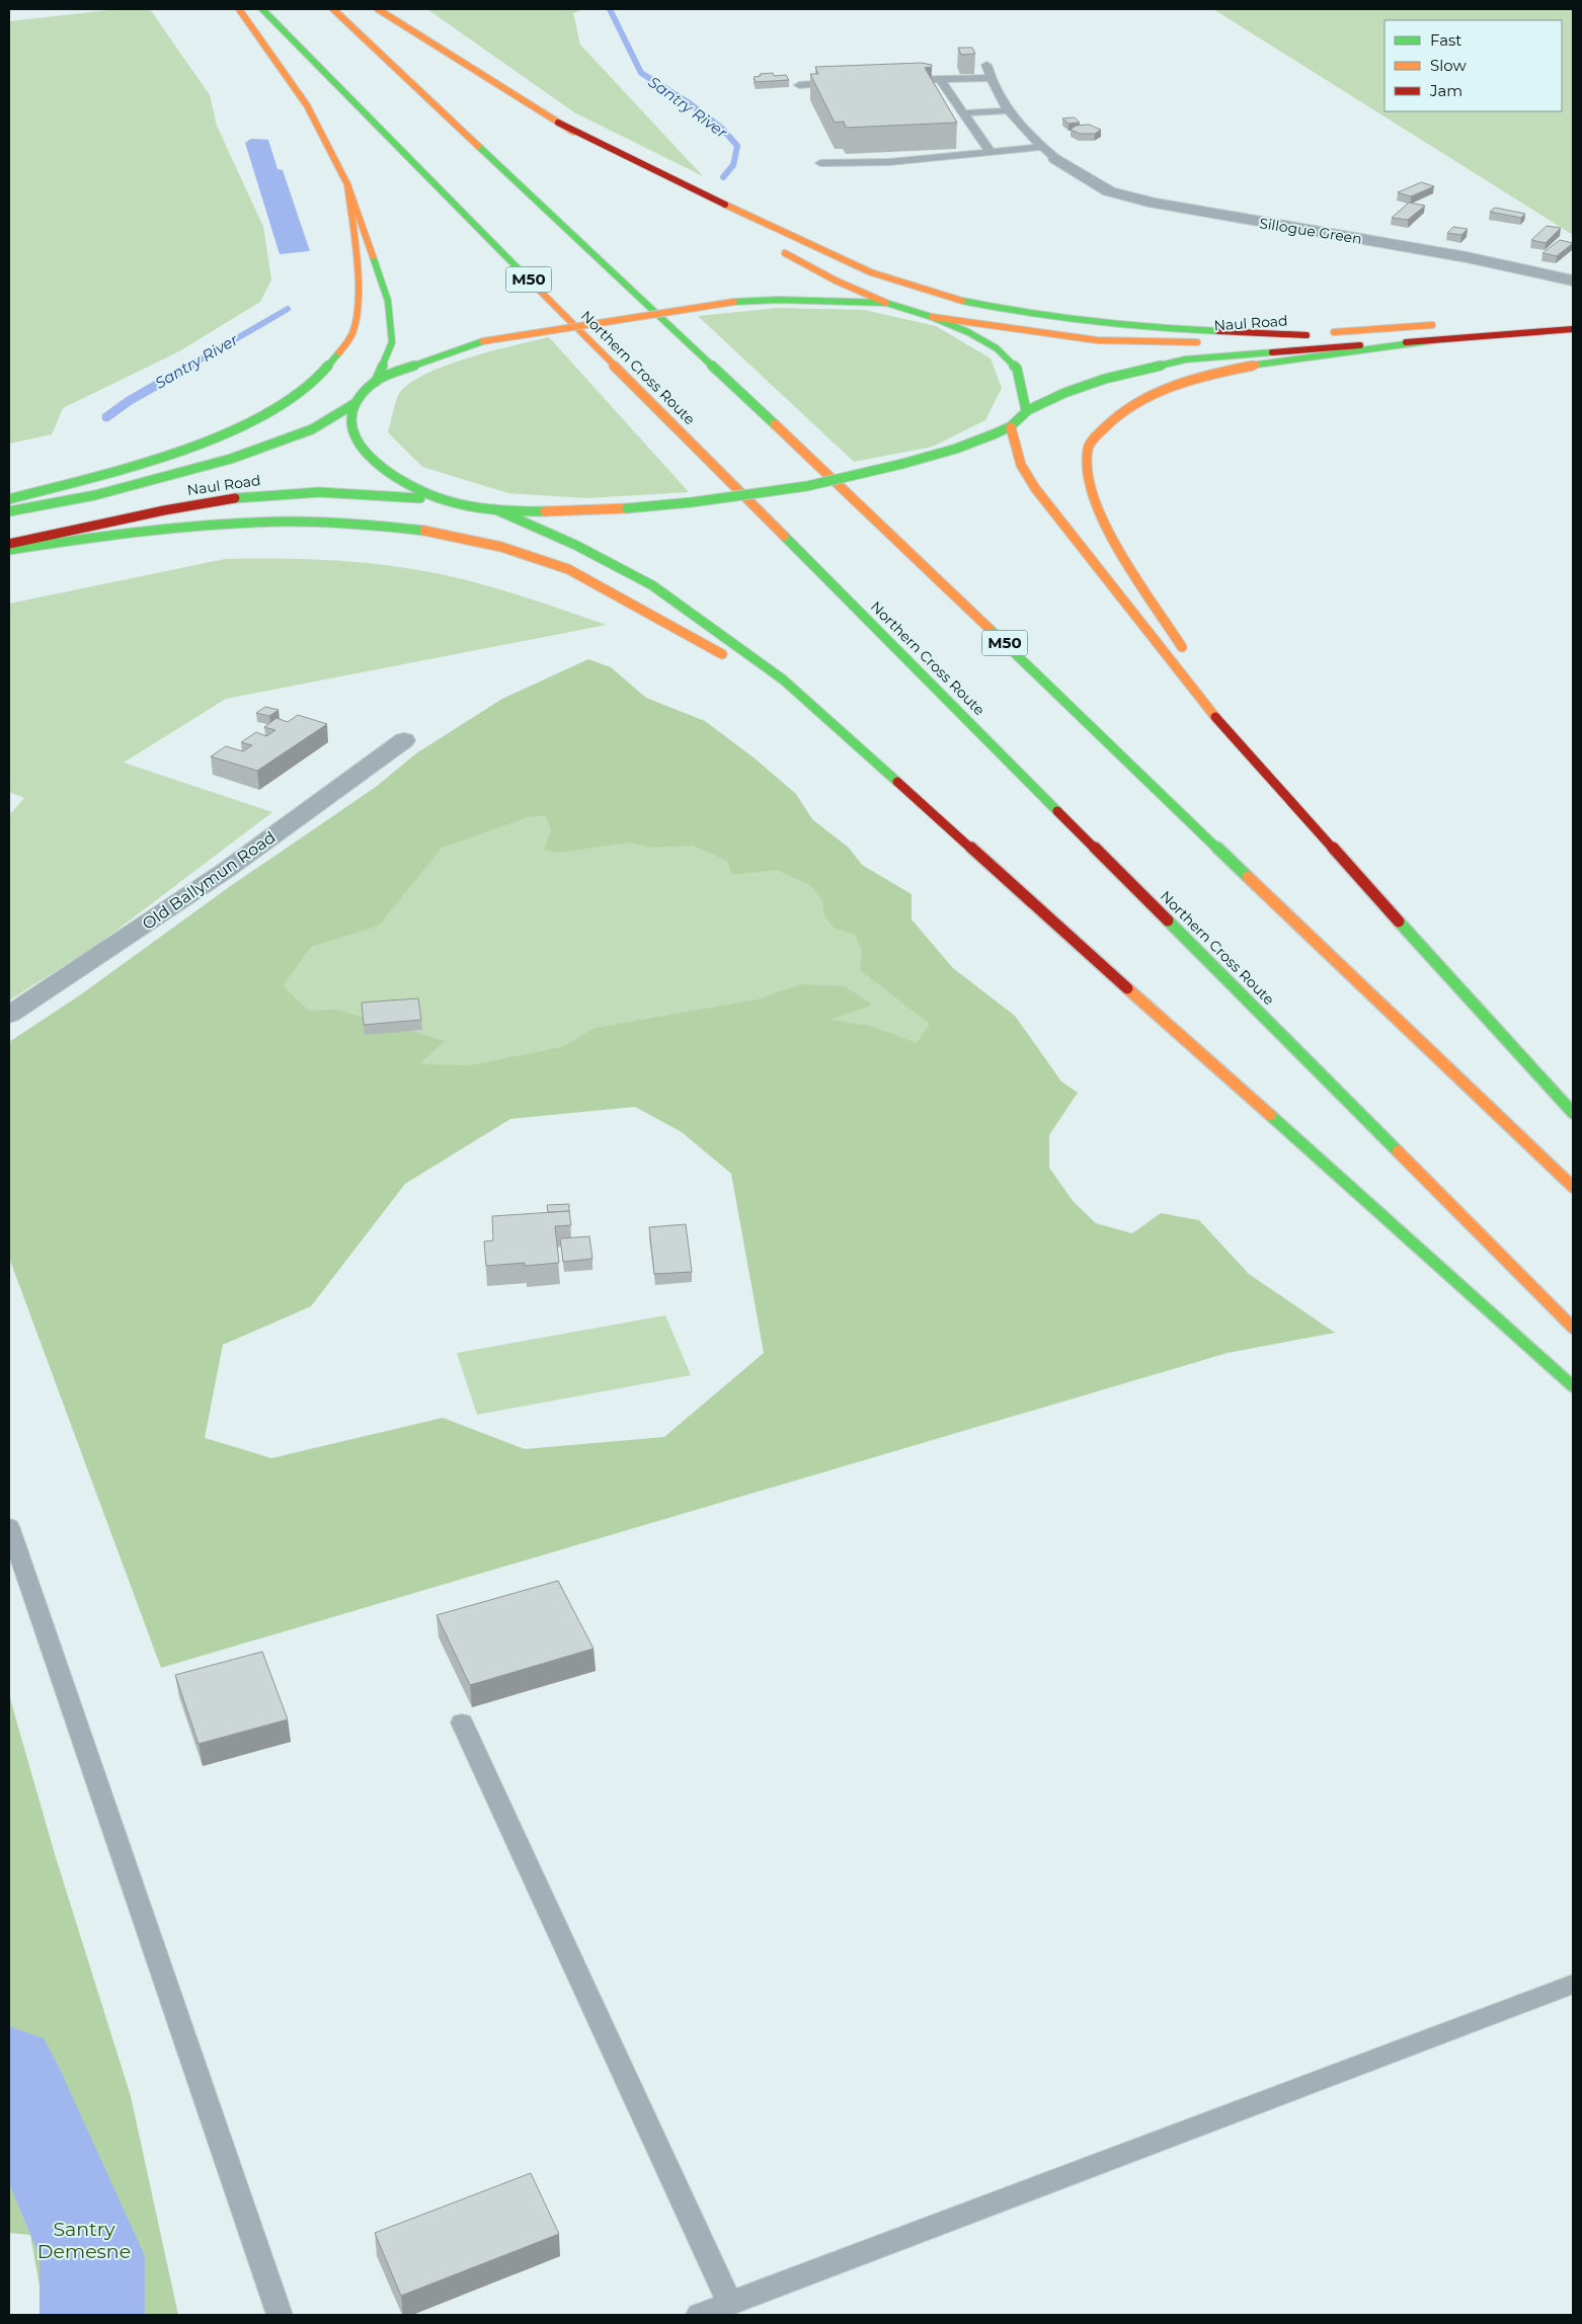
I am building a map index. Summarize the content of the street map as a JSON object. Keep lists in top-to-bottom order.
{
  "streets": {
    "main road": ["M50", "Naul Road", "Northern Cross Route"],
    "street": ["Sillogue Green", "Old Ballymun Road"]
  },
  "water": ["Santry River"],
  "parks": ["Santry Demesne"],
  "legend": ["Fast", "Slow", "Jam"]
}
